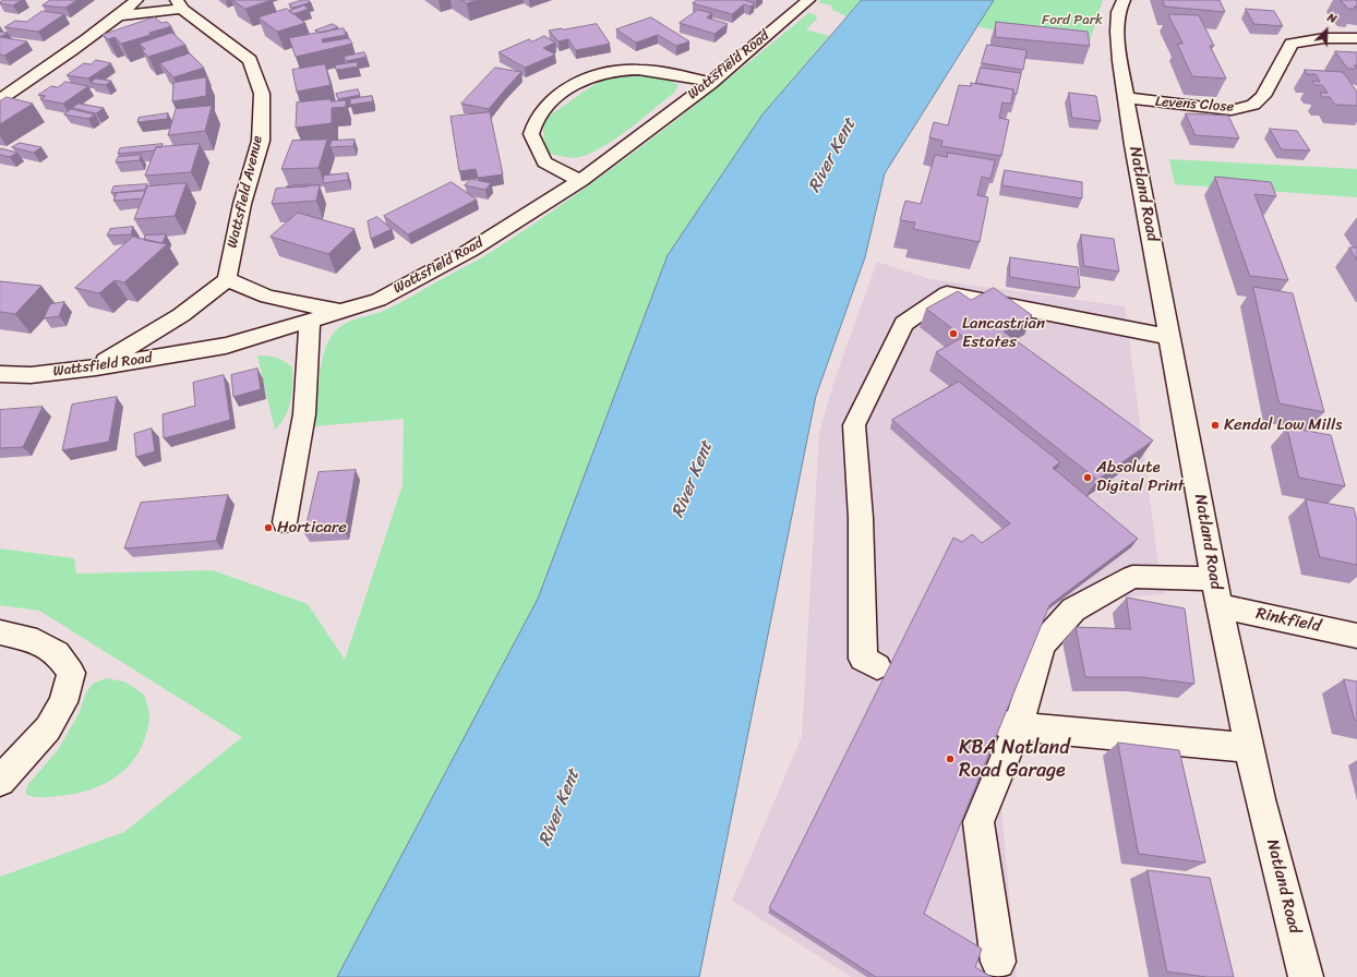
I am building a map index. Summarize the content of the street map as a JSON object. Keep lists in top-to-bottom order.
{
  "streets": {
    "street": [
      "Wattsfield Road",
      "Levens Close",
      "Wattsfield Avenue",
      "Natland Road",
      "Rinkfield"
    ]
  },
  "crossings": [
    ["Levens Close", "Natland Road"],
    ["Natland Road", "Rinkfield"]
  ],
  "water": ["River Kent"],
  "parks": ["Ford Park"],
  "places": [
    "Lancastrian Estates",
    "Kendal Low Mills",
    "Absolute Digital Print",
    "Horticare",
    "KBA Natland Road Garage"
  ],
  "north": "top right"
}
